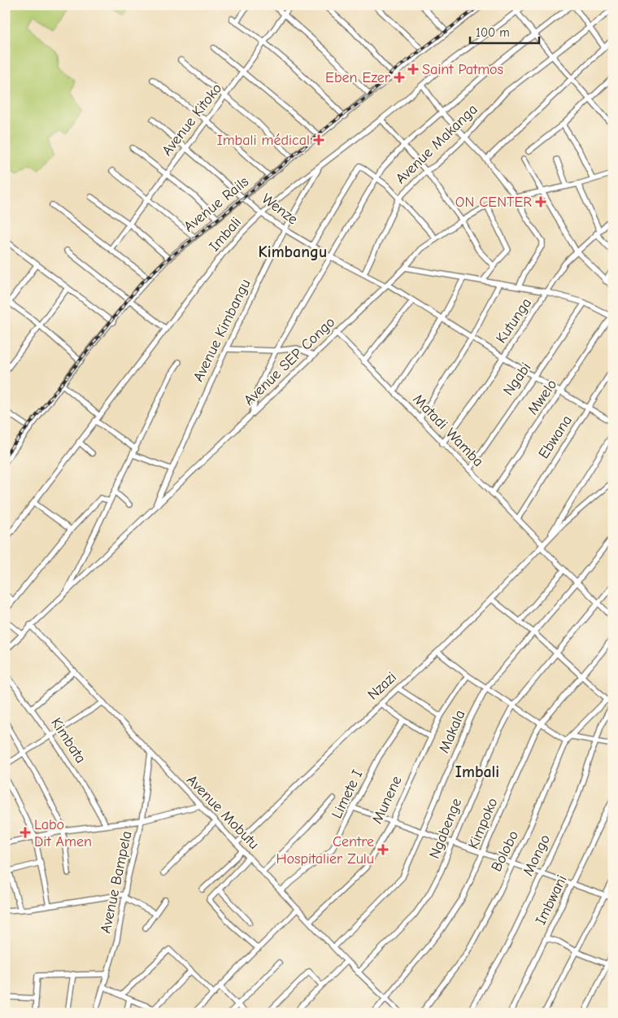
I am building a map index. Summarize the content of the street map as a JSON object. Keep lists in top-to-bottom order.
{
  "streets": {
    "street": [
      "Avenue Kitoko",
      "Avenue Makanga",
      "Avenue Rails",
      "Wenze",
      "Imbali",
      "Kutunga",
      "Avenue Kimbangu",
      "Avenue SEP Congo",
      "Ngabi",
      "Mwelo",
      "Matadi Wamba",
      "Ebwana",
      "Nzazi",
      "Makala",
      "Kimbata",
      "Limete I",
      "Munene",
      "Avenue Mobutu",
      "Kimpoko",
      "Ngabenge",
      "Bolobo",
      "Mongo",
      "Avenue Bampela",
      "Imbwani"
    ]
  },
  "crossings": [
    ["Avenue Kitoko", "Wenze"],
    ["Avenue Makanga", "Wenze"],
    ["Avenue Rails", "Wenze"],
    ["Wenze", "Imbali"],
    ["Wenze", "Kutunga"],
    ["Wenze", "Avenue Kimbangu"],
    ["Wenze", "Avenue SEP Congo"],
    ["Wenze", "Ngabi"],
    ["Wenze", "Mwelo"],
    ["Wenze", "Ebwana"],
    ["Imbali", "Avenue Kimbangu"],
    ["Kutunga", "Matadi Wamba"],
    ["Avenue Kimbangu", "Avenue SEP Congo"],
    ["Avenue SEP Congo", "Matadi Wamba"],
    ["Avenue SEP Congo", "Avenue Mobutu"],
    ["Ngabi", "Matadi Wamba"],
    ["Mwelo", "Matadi Wamba"],
    ["Matadi Wamba", "Ebwana"],
    ["Matadi Wamba", "Nzazi"],
    ["Matadi Wamba", "Makala"],
    ["Matadi Wamba", "Ngabenge"],
    ["Nzazi", "Avenue Mobutu"],
    ["Makala", "Avenue Mobutu"],
    ["Limete I", "Avenue Mobutu"],
    ["Munene", "Avenue Mobutu"],
    ["Avenue Mobutu", "Kimpoko"],
    ["Avenue Mobutu", "Ngabenge"],
    ["Avenue Mobutu", "Avenue Bampela"]
  ],
  "districts": ["Kimbangu", "Imbali"],
  "places": {
    "health": [
      "Saint Patmos",
      "Eben Ezer",
      "Imbali médical",
      "ON CENTER",
      "Labo Dit Amen",
      "Centre Hospitalier Zulu"
    ]
  },
  "scale_bar": "100 m"
}
